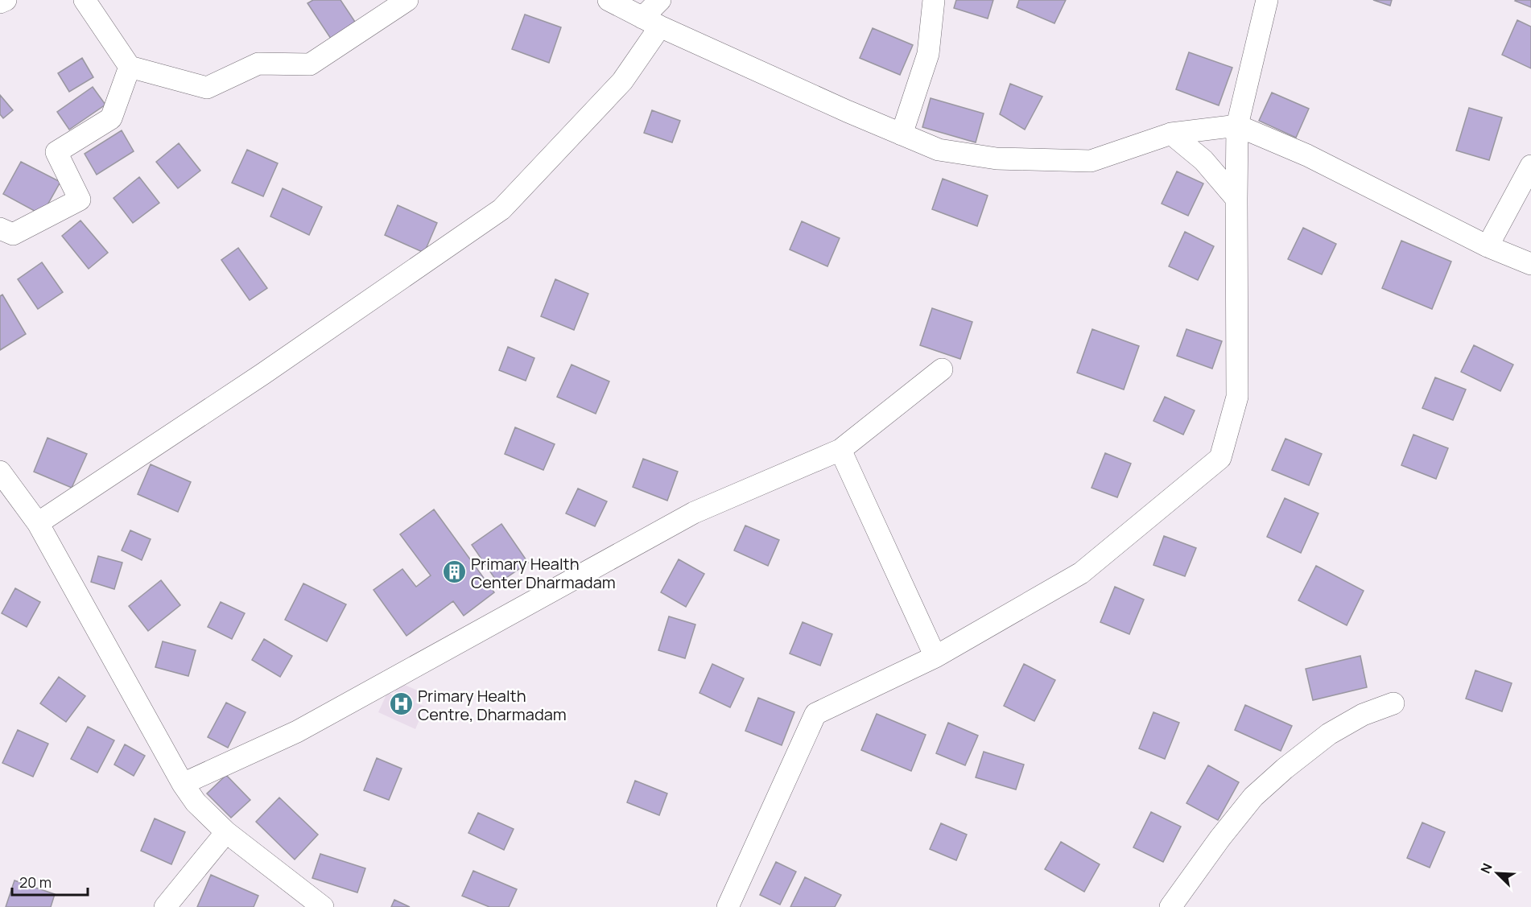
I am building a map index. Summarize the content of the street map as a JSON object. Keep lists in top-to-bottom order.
{
  "places": {
    "building": ["Primary Health Center Dharmadam"],
    "hospital": ["Primary Health Centre, Dharmadam"]
  },
  "scale_bar": "20 m",
  "north": "top left"
}
